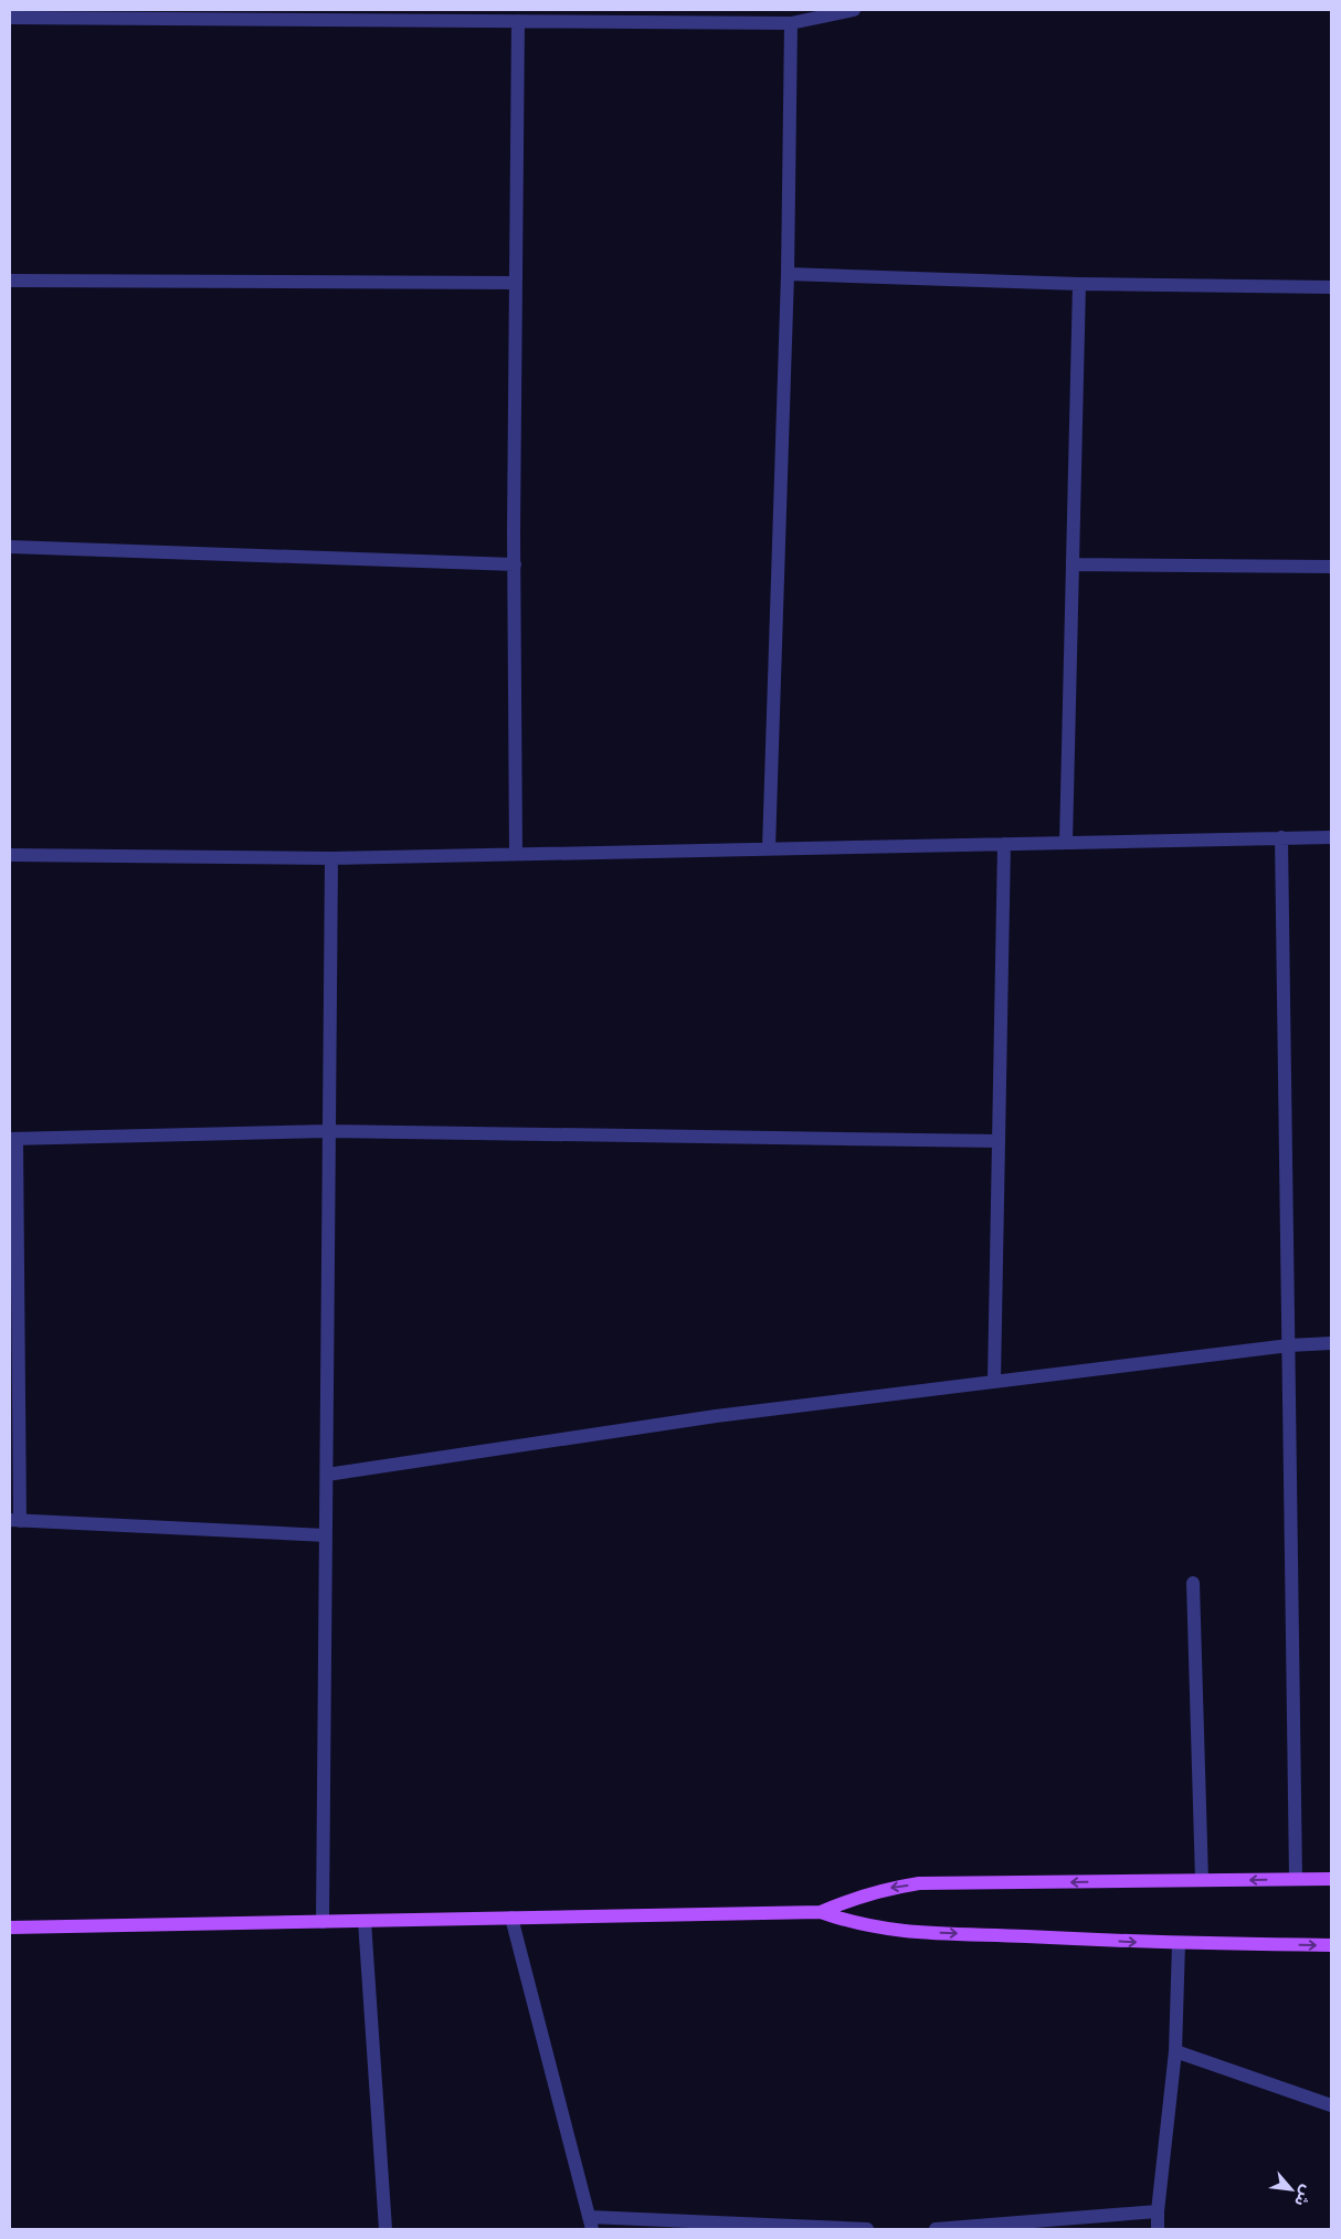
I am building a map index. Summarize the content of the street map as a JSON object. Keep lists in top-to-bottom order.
{
  "north": "bottom right"
}
